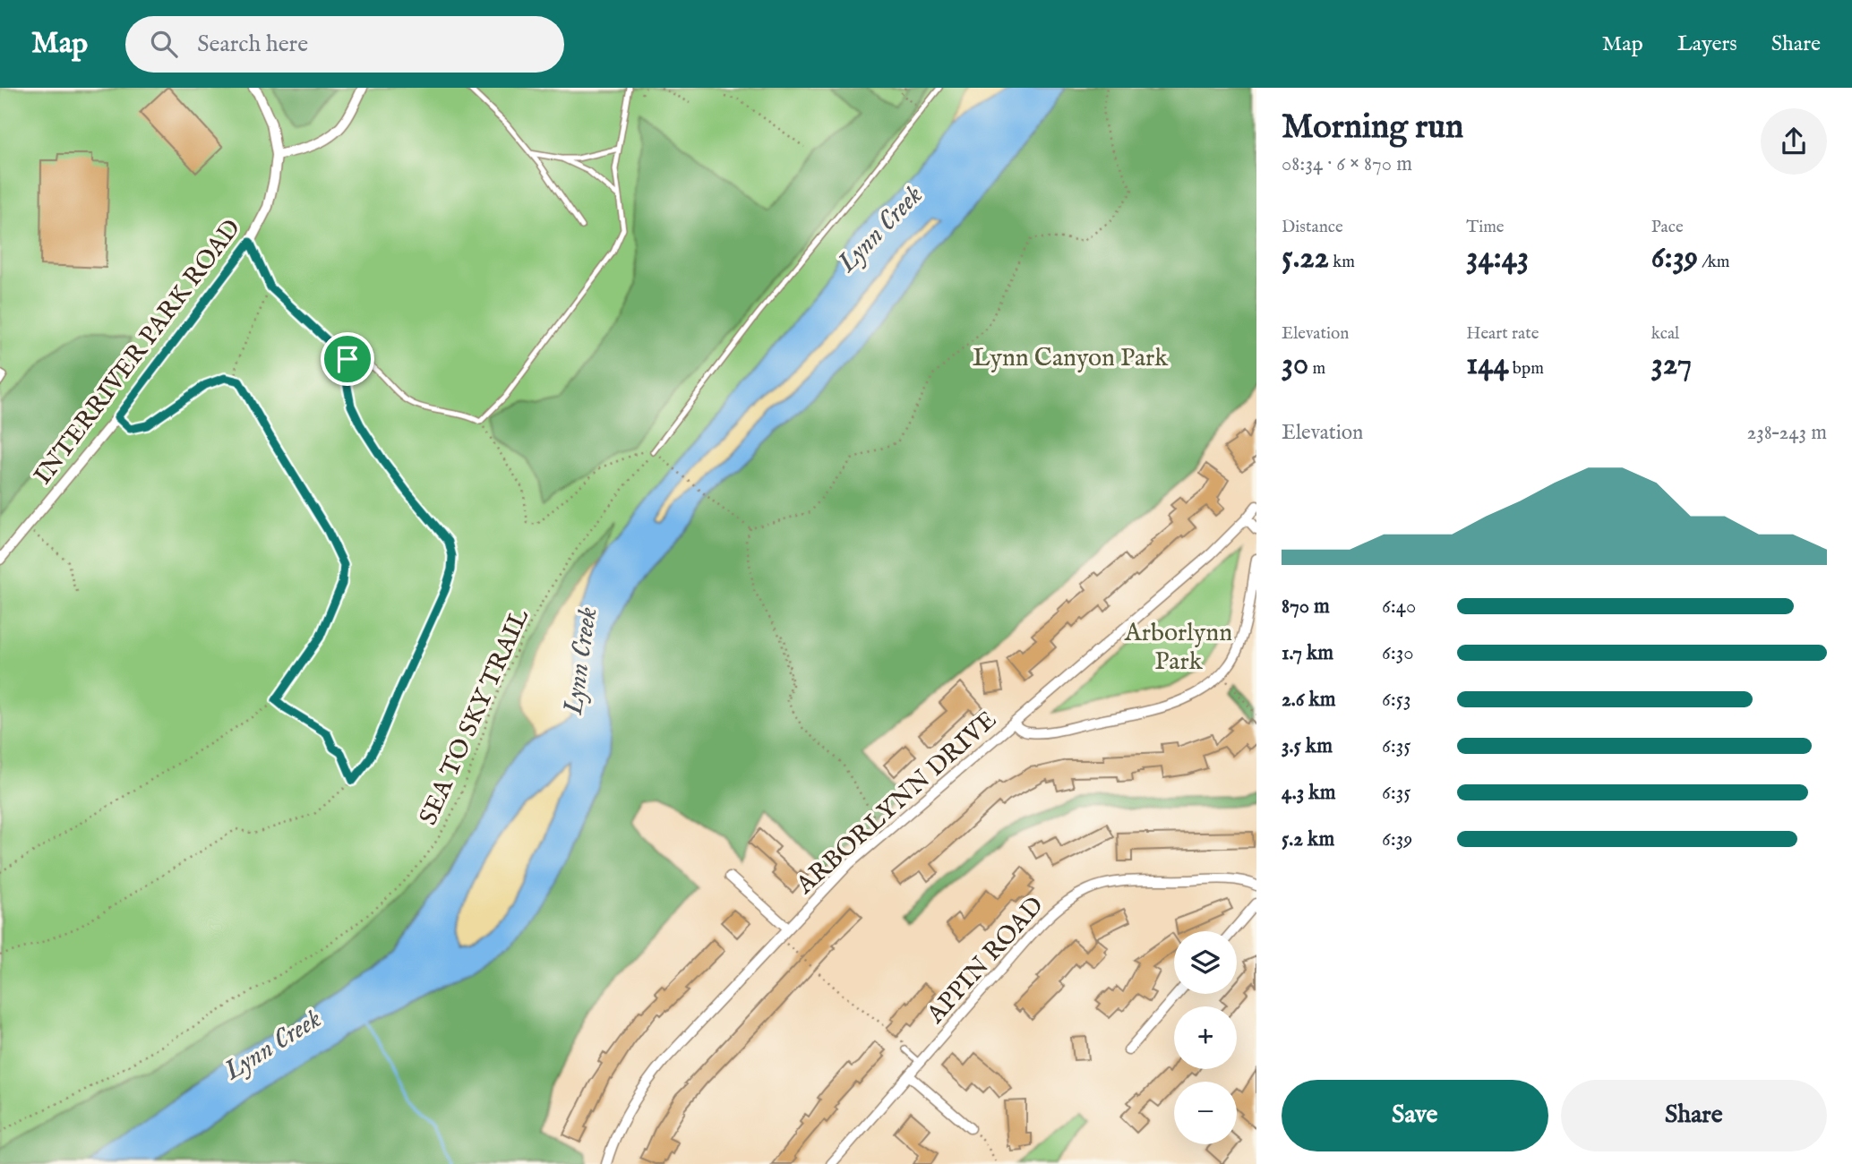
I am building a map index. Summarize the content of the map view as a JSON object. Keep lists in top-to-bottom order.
{
  "streets": {
    "street": ["INTERRIVER PARK ROAD", "ARBORLYNN DRIVE", "APPIN ROAD"],
    "path": ["SEA TO SKY TRAIL"]
  },
  "water": ["Lynn Creek"],
  "parks": ["Lynn Canyon Park", "Arborlynn Park"],
  "page": {
    "header": "Map",
    "search": "Search here",
    "nav": ["Map", "Layers", "Share"],
    "heading": ["Morning run", "08:34 · 6 × 870 m"],
    "stats": [
      ["Distance", "5.22 km"],
      ["Time", "34:43"],
      ["Pace", "6:39 /km"],
      ["Elevation", "30 m"],
      ["Heart rate", "144 bpm"],
      ["kcal", "327"]
    ],
    "chart": ["Elevation", "238–243 m"],
    "list": [
      {
        "name": "870 m",
        "note": "6:40"
      },
      {
        "name": "1.7 km",
        "note": "6:30"
      },
      {
        "name": "2.6 km",
        "note": "6:53"
      },
      {
        "name": "3.5 km",
        "note": "6:35"
      },
      {
        "name": "4.3 km",
        "note": "6:35"
      },
      {
        "name": "5.2 km",
        "note": "6:39"
      }
    ],
    "map_buttons": ["+", "−"],
    "buttons": ["Save", "Share"]
  }
}
